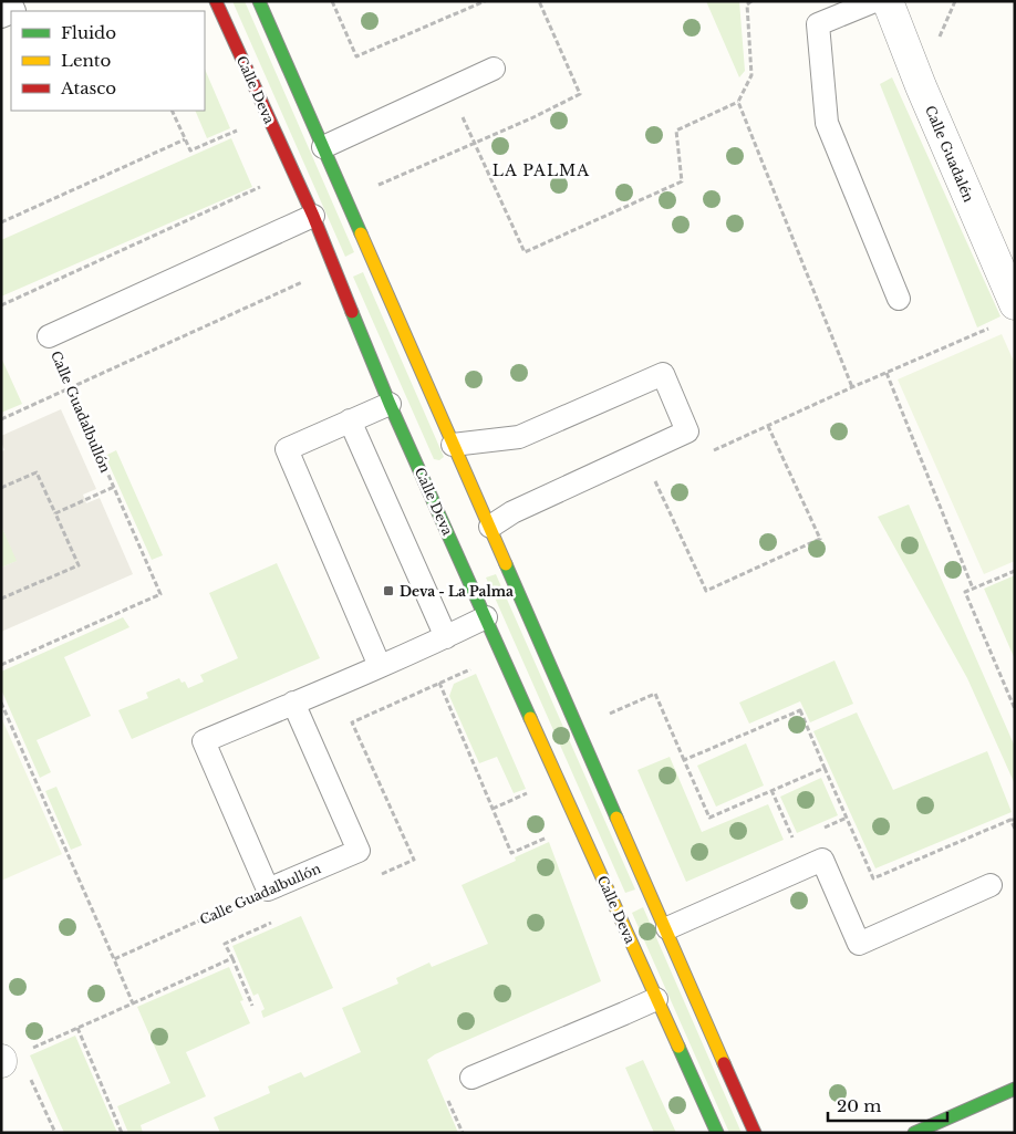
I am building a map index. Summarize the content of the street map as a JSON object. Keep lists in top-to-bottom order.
{
  "streets": {
    "street": ["Calle Deva", "Calle Guadalén"],
    "lane": ["Calle Guadalbullón"]
  },
  "crossings": [
    ["Calle Deva", "Calle Guadalbullón"]
  ],
  "districts": ["LA PALMA"],
  "places": {
    "transit": ["Deva - La Palma"]
  },
  "legend": ["Fluido", "Lento", "Atasco"],
  "scale_bar": "20 m"
}
